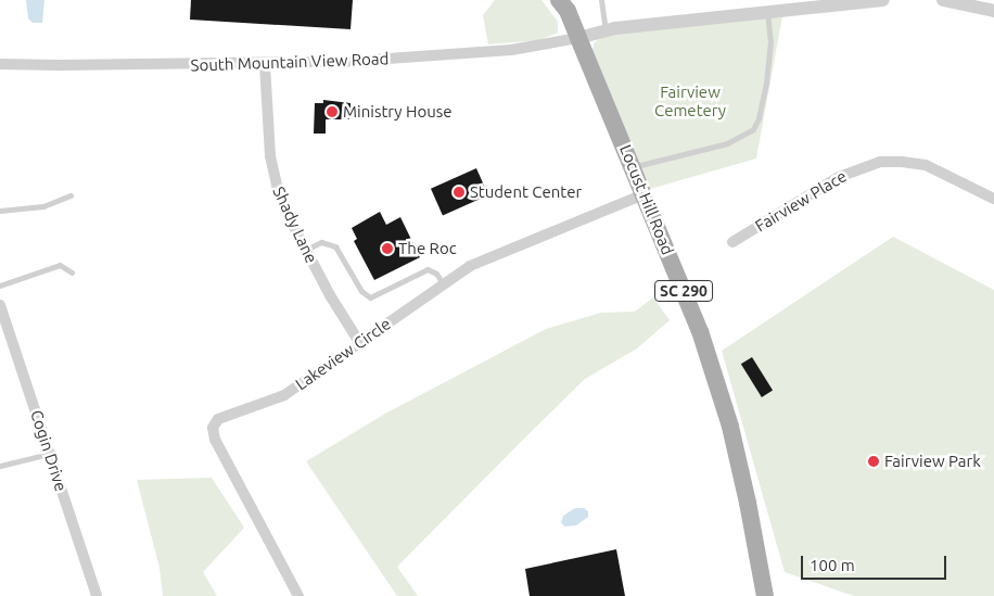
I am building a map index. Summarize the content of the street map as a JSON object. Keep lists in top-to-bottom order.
{
  "streets": {
    "main road": ["Locust Hill Road", "SC 290"],
    "street": [
      "South Mountain View Road",
      "Fairview Place",
      "Shady Lane",
      "Lakeview Circle",
      "Cogin Drive"
    ]
  },
  "crossings": [
    ["South Mountain View Road", "Locust Hill Road"],
    ["South Mountain View Road", "Shady Lane"],
    ["Locust Hill Road", "Lakeview Circle"],
    ["Shady Lane", "Lakeview Circle"]
  ],
  "parks": ["Fairview Cemetery"],
  "places": [
    "Ministry House",
    "Student Center",
    "The Roc",
    "Fairview Park"
  ],
  "scale_bar": "100 m"
}
